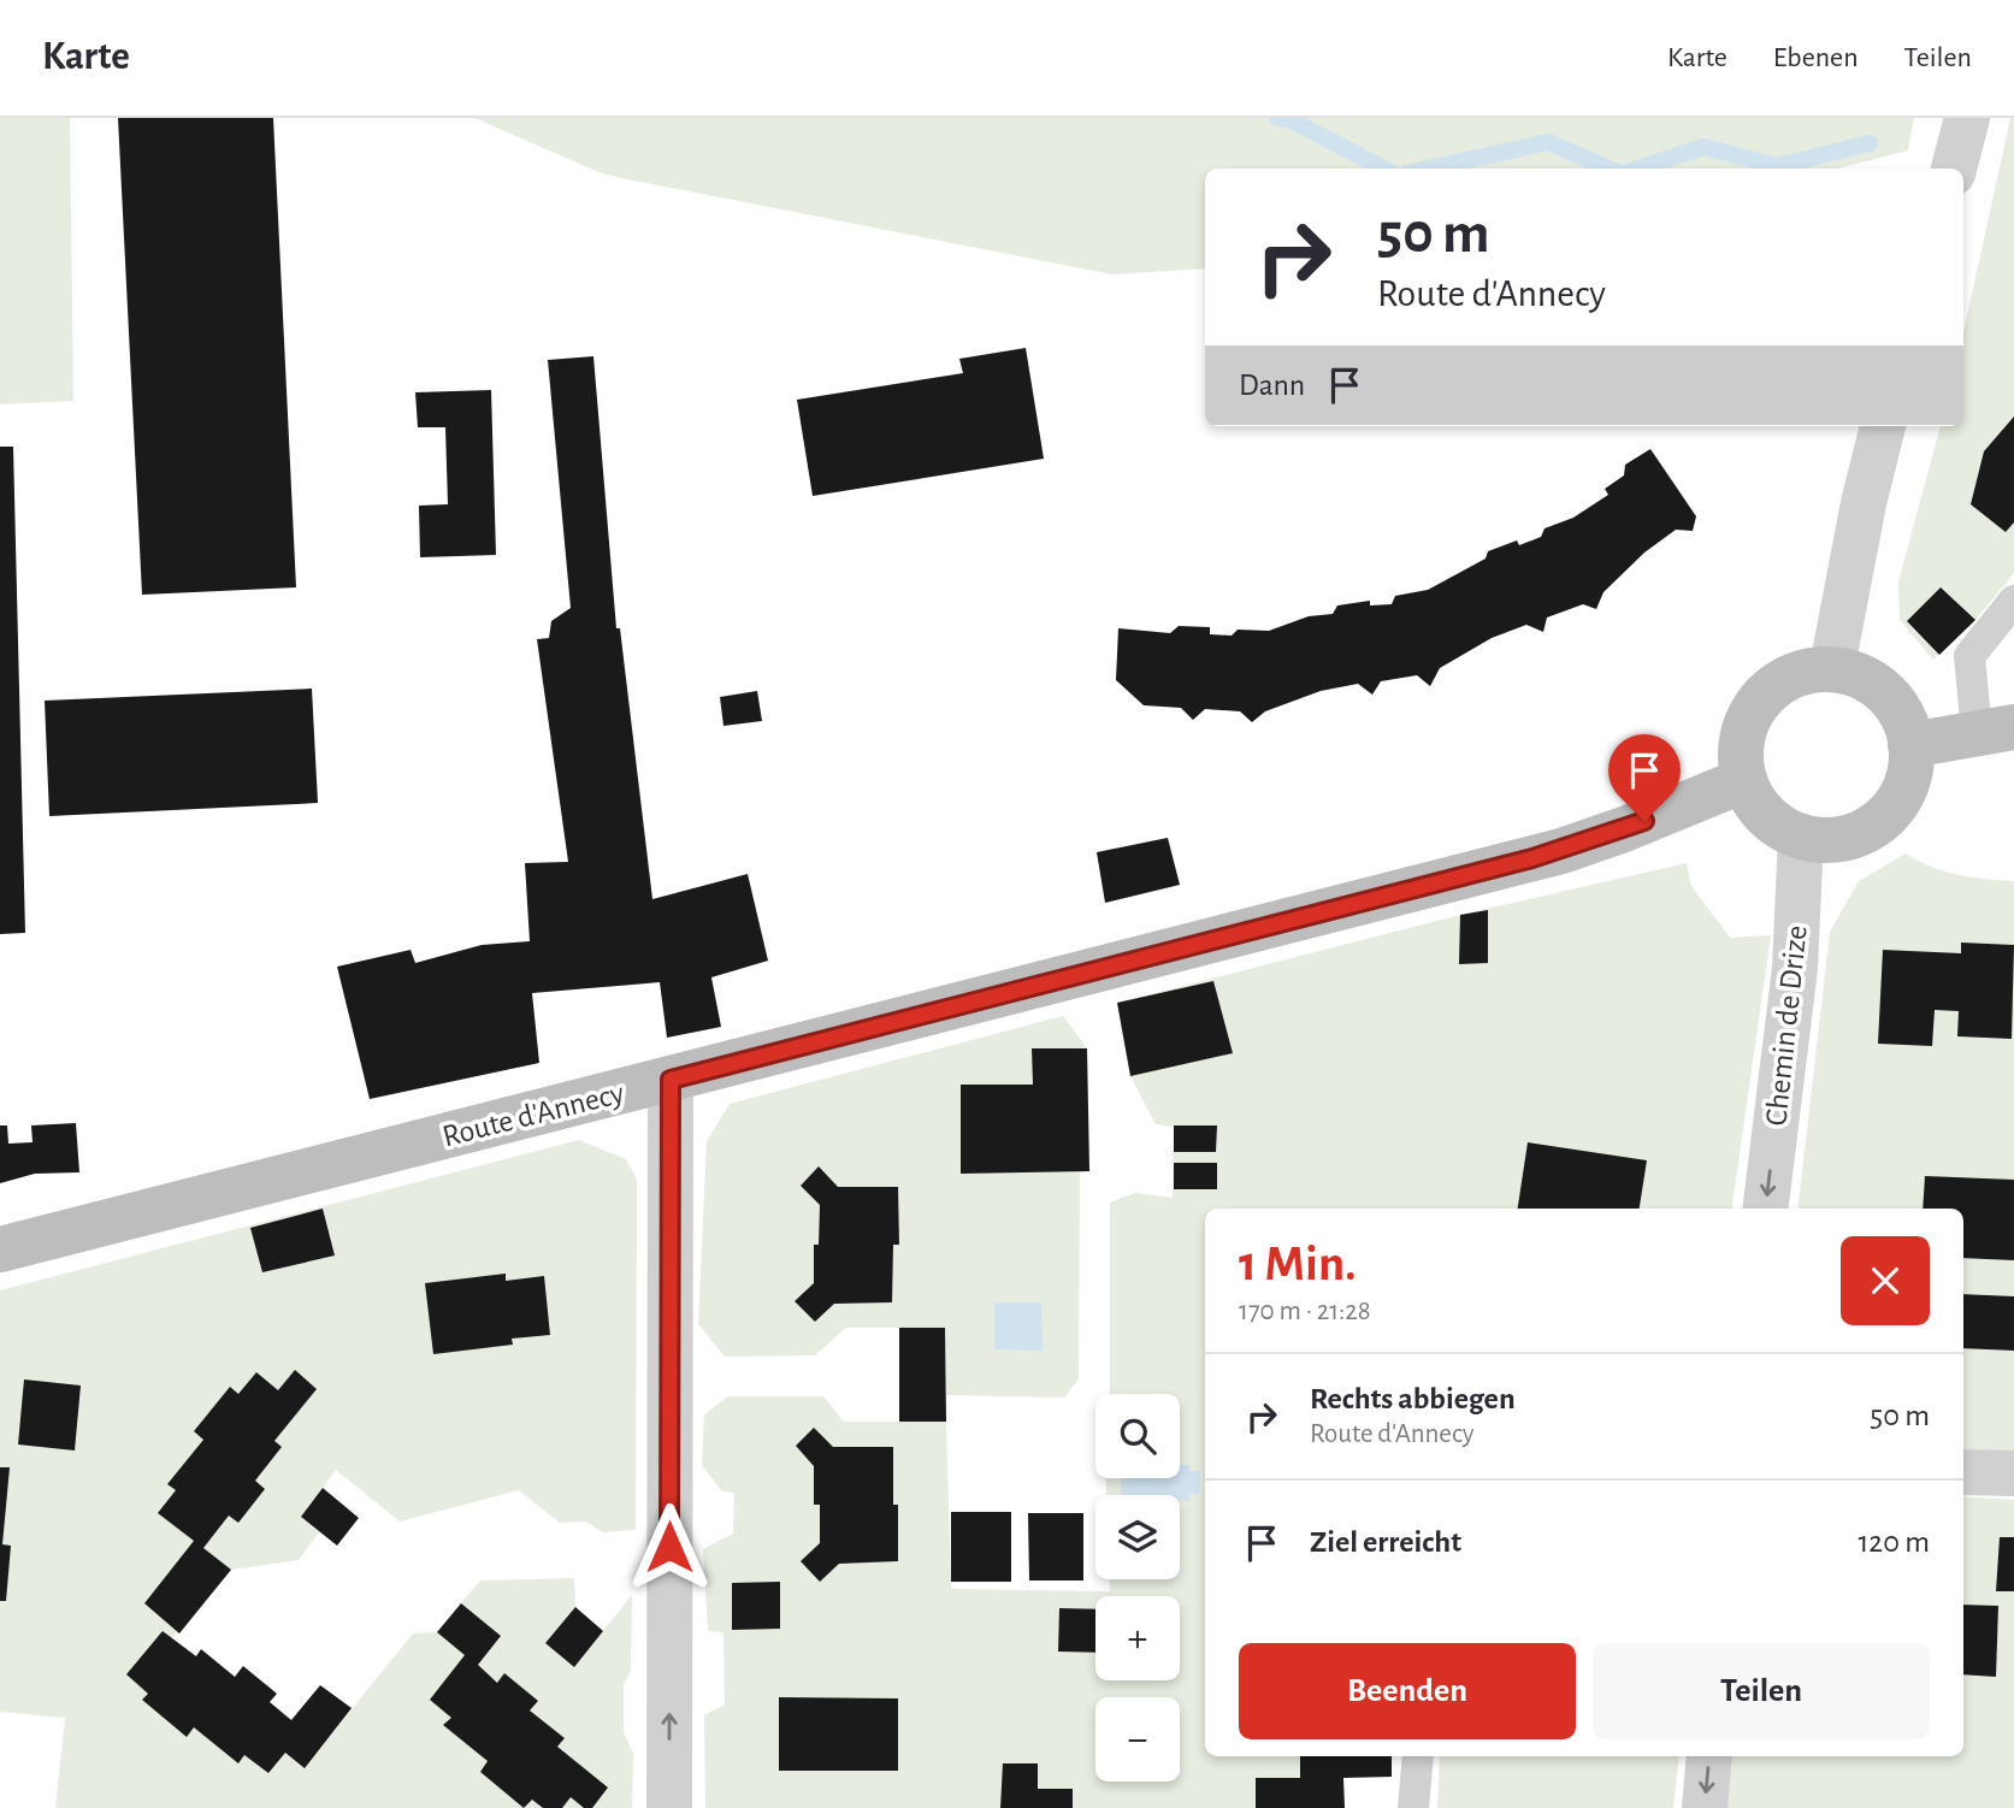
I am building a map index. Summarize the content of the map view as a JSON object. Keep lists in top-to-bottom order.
{
  "streets": {
    "main road": ["Route d'Annecy"],
    "street": ["Chemin de Drize"]
  },
  "crossings": [
    ["Chemin de Drize", "Route d'Annecy"]
  ],
  "one_way": ["Chemin de Drize"],
  "page": {
    "header": "Karte",
    "nav": ["Karte", "Ebenen", "Teilen"],
    "turn": ["50 m", "Route d'Annecy"],
    "then": "Dann",
    "heading": ["1 Min.", "170 m · 21:28"],
    "list": [
      {
        "name": "Rechts abbiegen",
        "note": "Route d'Annecy",
        "value": "50 m"
      },
      {
        "name": "Ziel erreicht",
        "value": "120 m"
      }
    ],
    "map_buttons": ["+", "−"],
    "buttons": ["Beenden", "Teilen"]
  }
}
